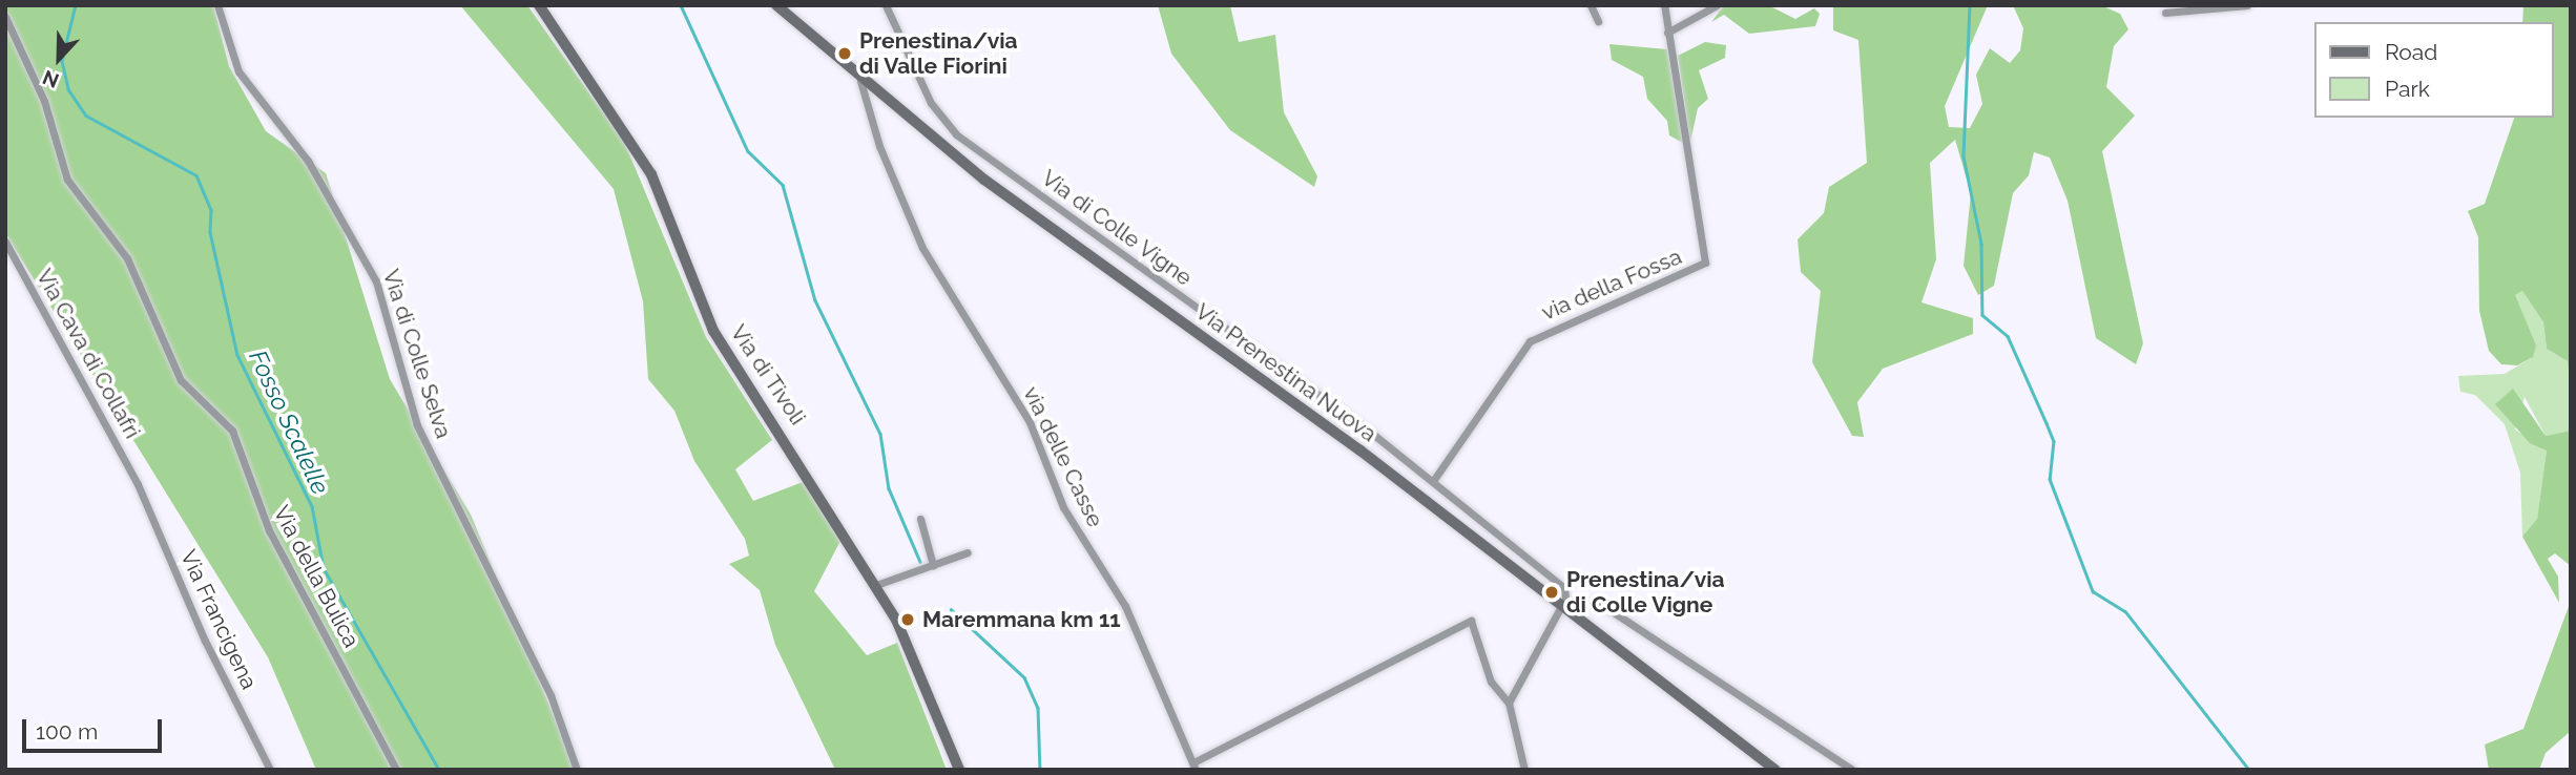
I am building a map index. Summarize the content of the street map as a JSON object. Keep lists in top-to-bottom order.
{
  "streets": {
    "main road": ["Via Prenestina Nuova", "Via di Tivoli"],
    "street": [
      "Via di Colle Vigne",
      "via della Fossa",
      "Via Cava di Collafri",
      "Via di Colle Selva",
      "via delle Casse",
      "Via della Bulica",
      "Via Francigena"
    ]
  },
  "crossings": [
    ["Via di Colle Vigne", "via della Fossa"],
    ["Via di Colle Vigne", "Via Prenestina Nuova"],
    ["Via Cava di Collafri", "Via Francigena"],
    ["Via Prenestina Nuova", "via delle Casse"]
  ],
  "water": ["Fosso Scalelle"],
  "places": ["Prenestina/via di Valle Fiorini", "Prenestina/via di Colle Vigne", "Maremmana km 11"],
  "legend": ["Road", "Park"],
  "scale_bar": "100 m",
  "north": "bottom"
}
